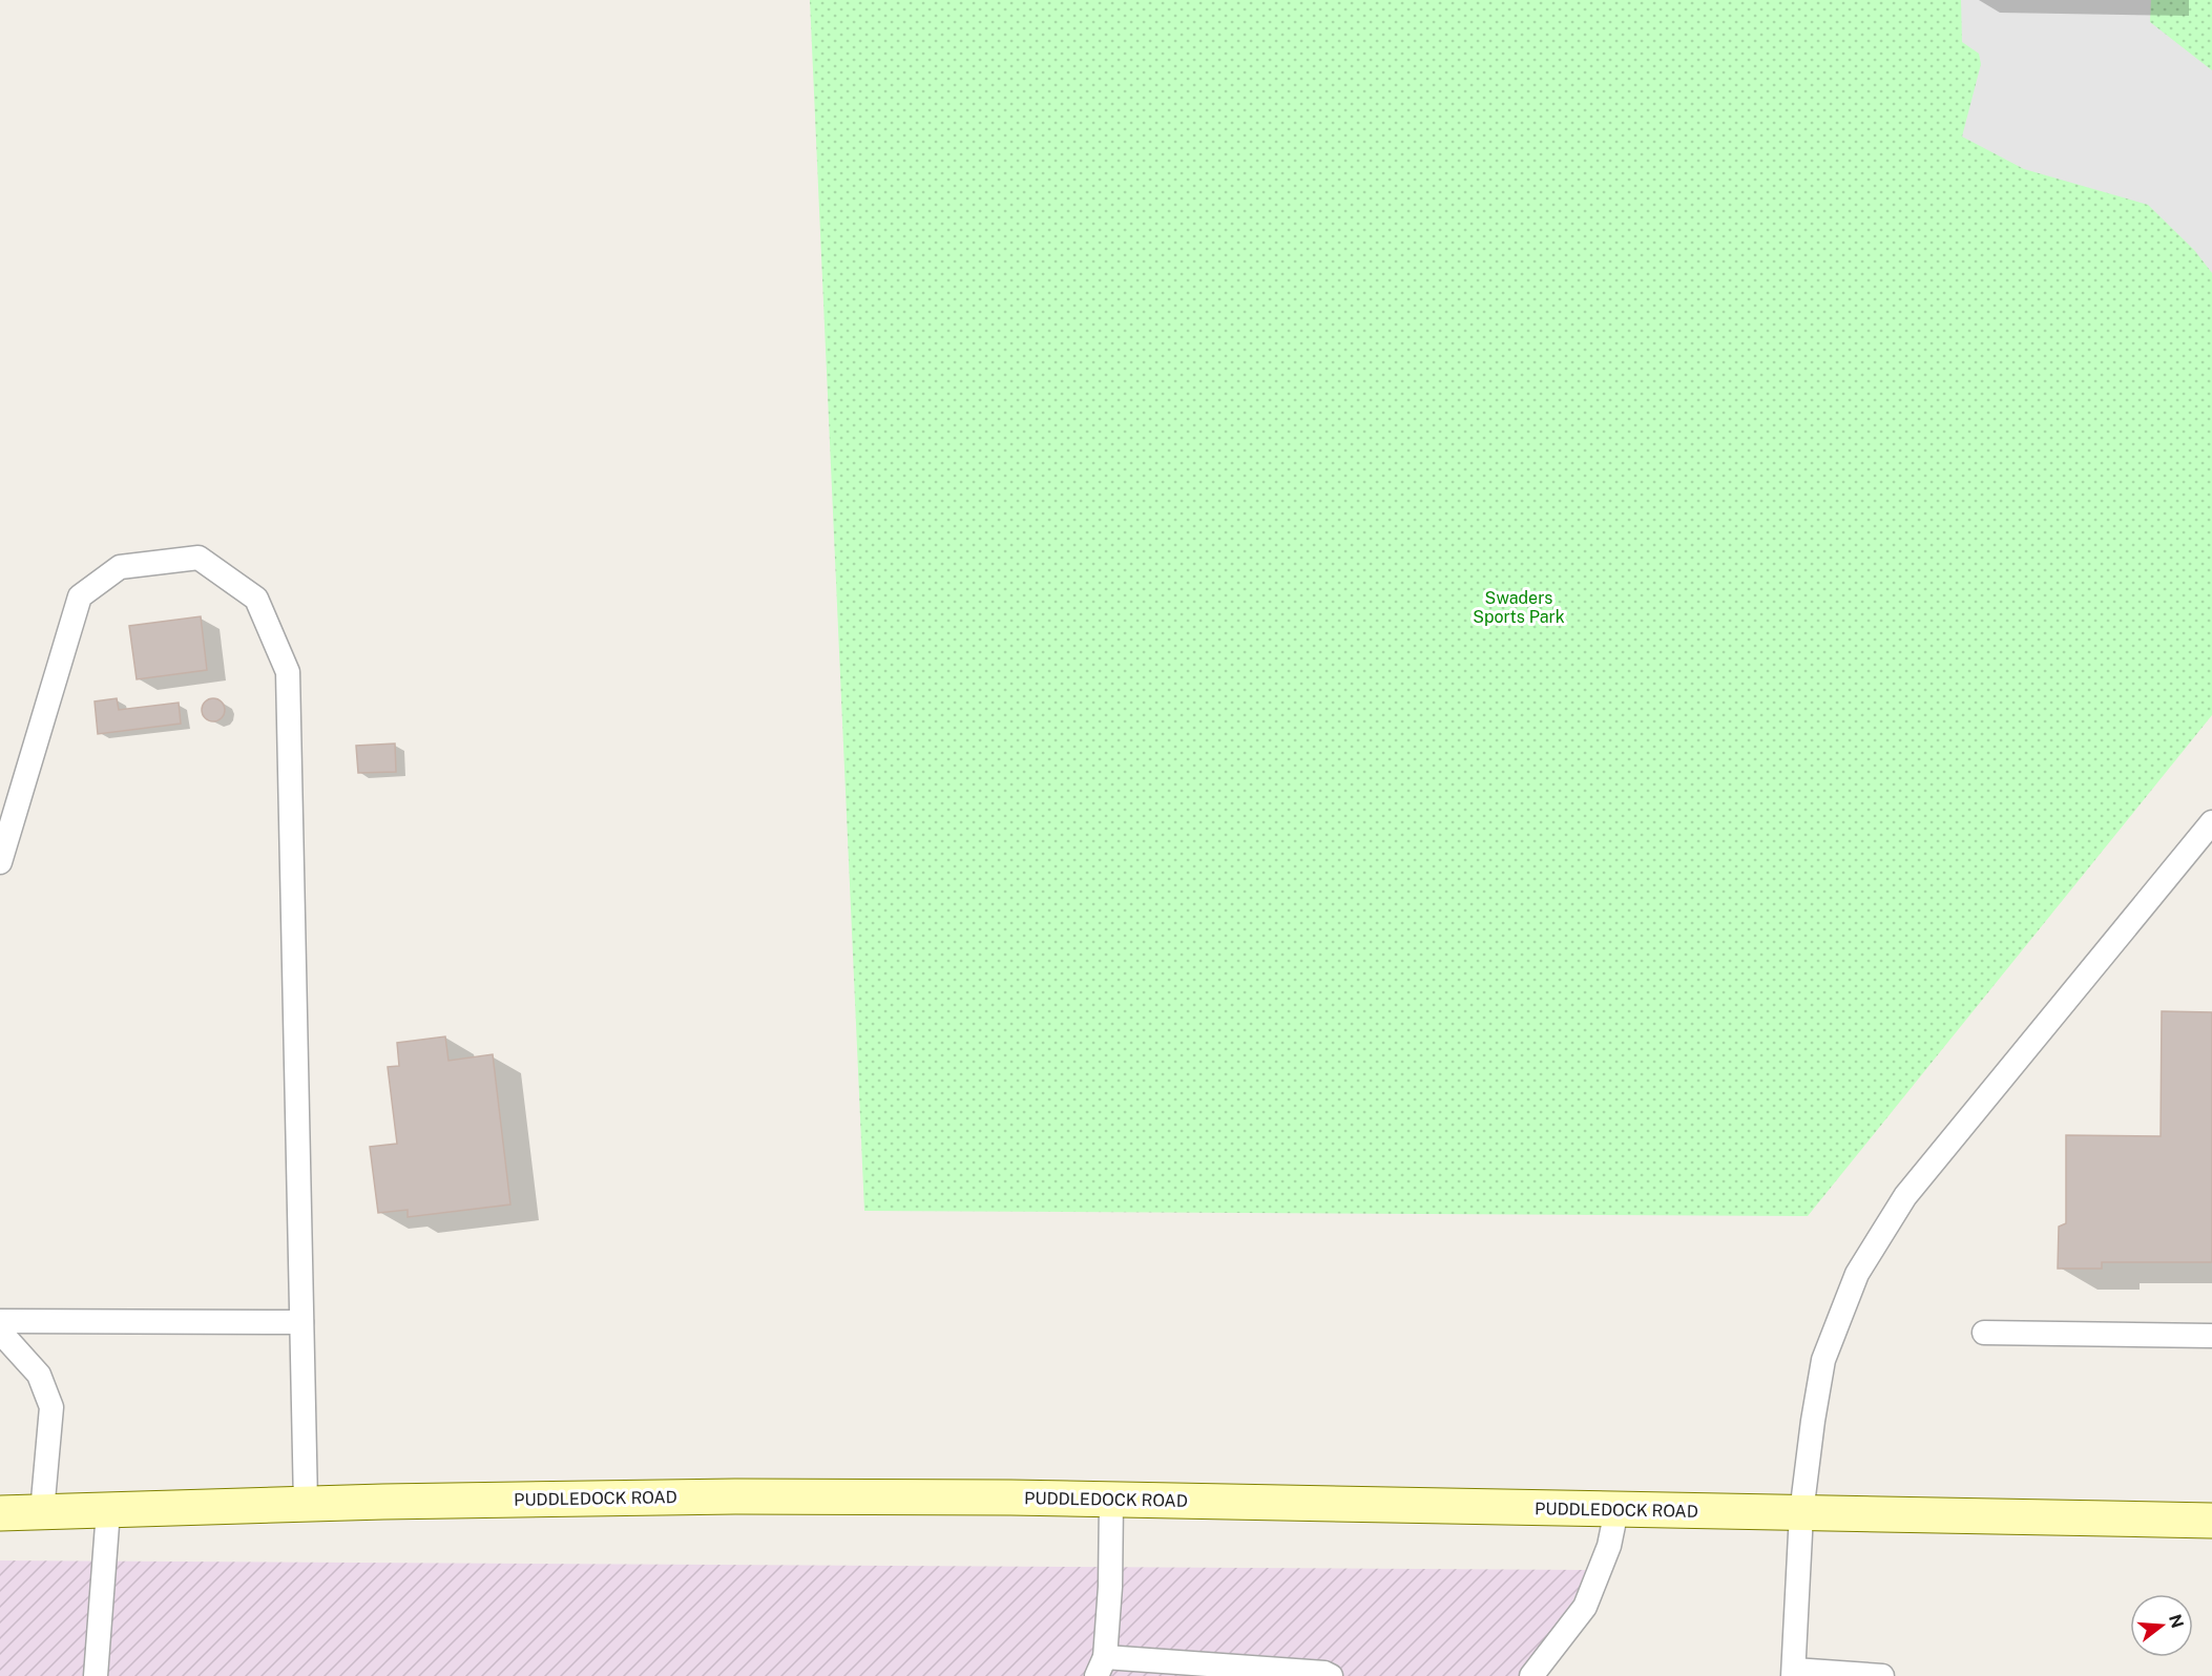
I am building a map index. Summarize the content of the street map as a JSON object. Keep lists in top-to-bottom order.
{
  "streets": {
    "main road": ["PUDDLEDOCK ROAD"]
  },
  "parks": ["Swaders Sports Park"],
  "north": "right"
}
